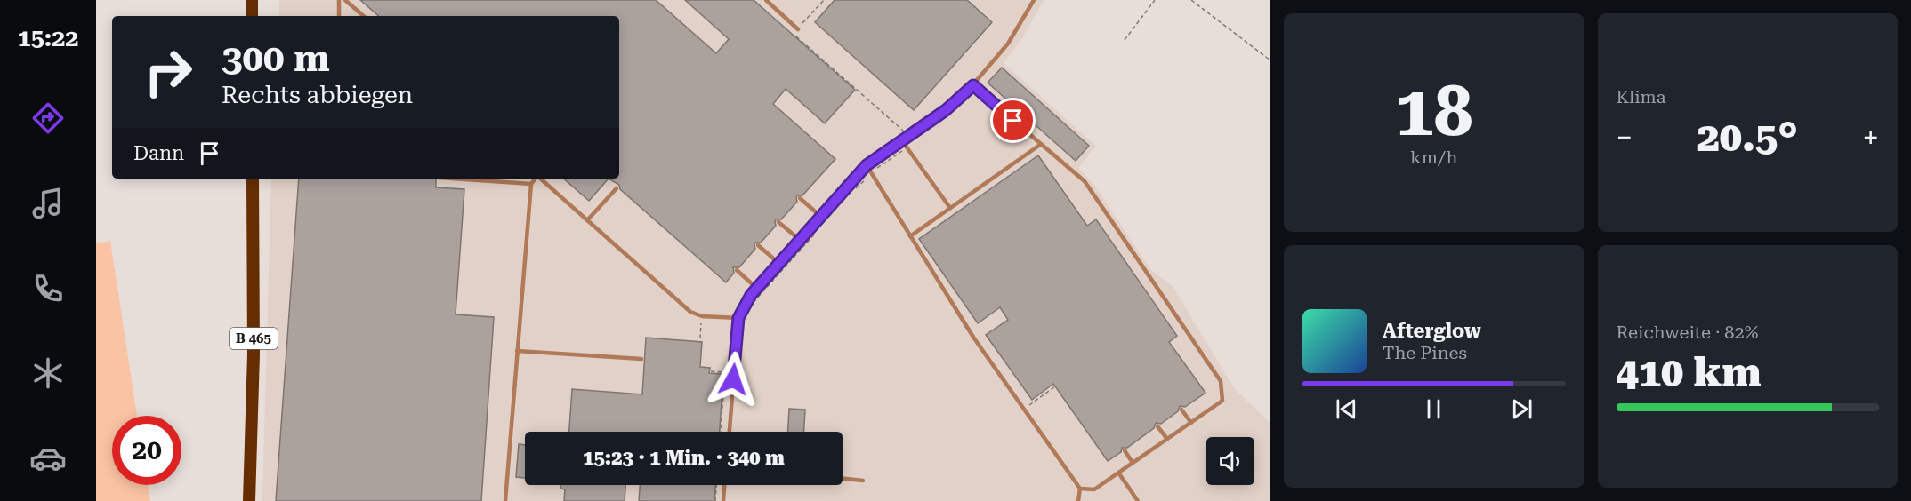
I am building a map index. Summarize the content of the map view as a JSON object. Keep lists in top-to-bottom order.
{
  "streets": {
    "main road": ["B 465"]
  },
  "page": {
    "tabs": "15:22",
    "tile": [
      ["18", "km/h"],
      "Klima",
      ["Reichweite · 82%", "410 km"]
    ],
    "turn": ["300 m", "Rechts abbiegen"],
    "heat": ["−", "20.5°", "+"],
    "then": "Dann",
    "song": ["Afterglow", "The Pines"],
    "limit": "20",
    "trip": "15:23 · 1 Min. · 340 m"
  }
}
